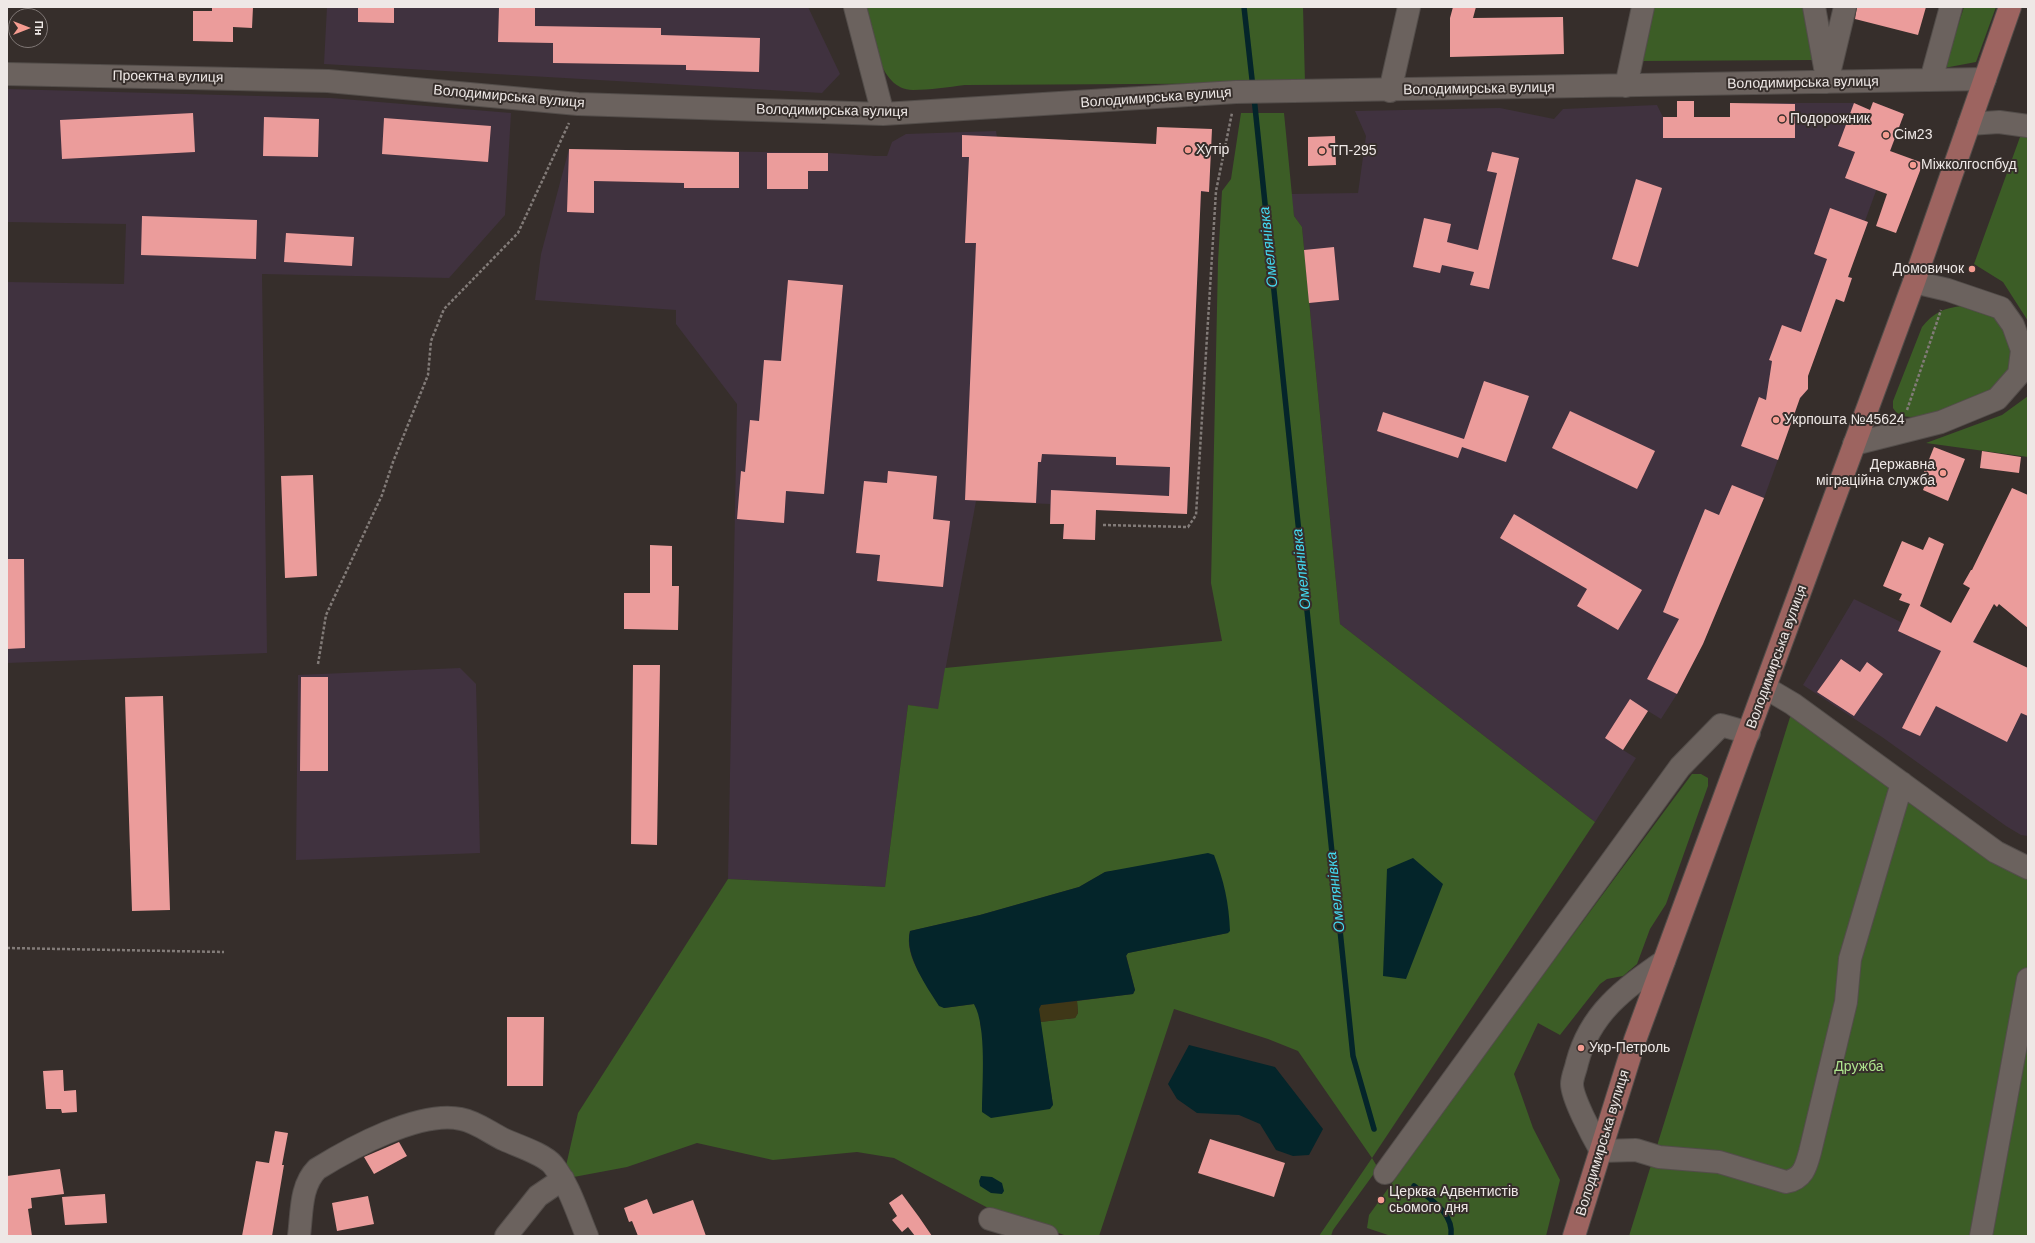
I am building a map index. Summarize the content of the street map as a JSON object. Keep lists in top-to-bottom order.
{
  "streets": {
    "main road": ["Володимирська вулиця"],
    "street": ["Проектна вулиця"]
  },
  "crossings": [
    ["Проектна вулиця", "Володимирська вулиця"]
  ],
  "water": ["Омелянівка"],
  "parks": ["Дружба"],
  "places": [
    "Подорожник",
    "Сім23",
    "Хутір",
    "ТП-295",
    "Міжколгоспбуд",
    "Домовичок",
    "Укрпошта №45624",
    "Державна міграційна служба",
    "Укр-Петроль",
    "Церква Адвентистів сьомого дня"
  ],
  "north": "right"
}
